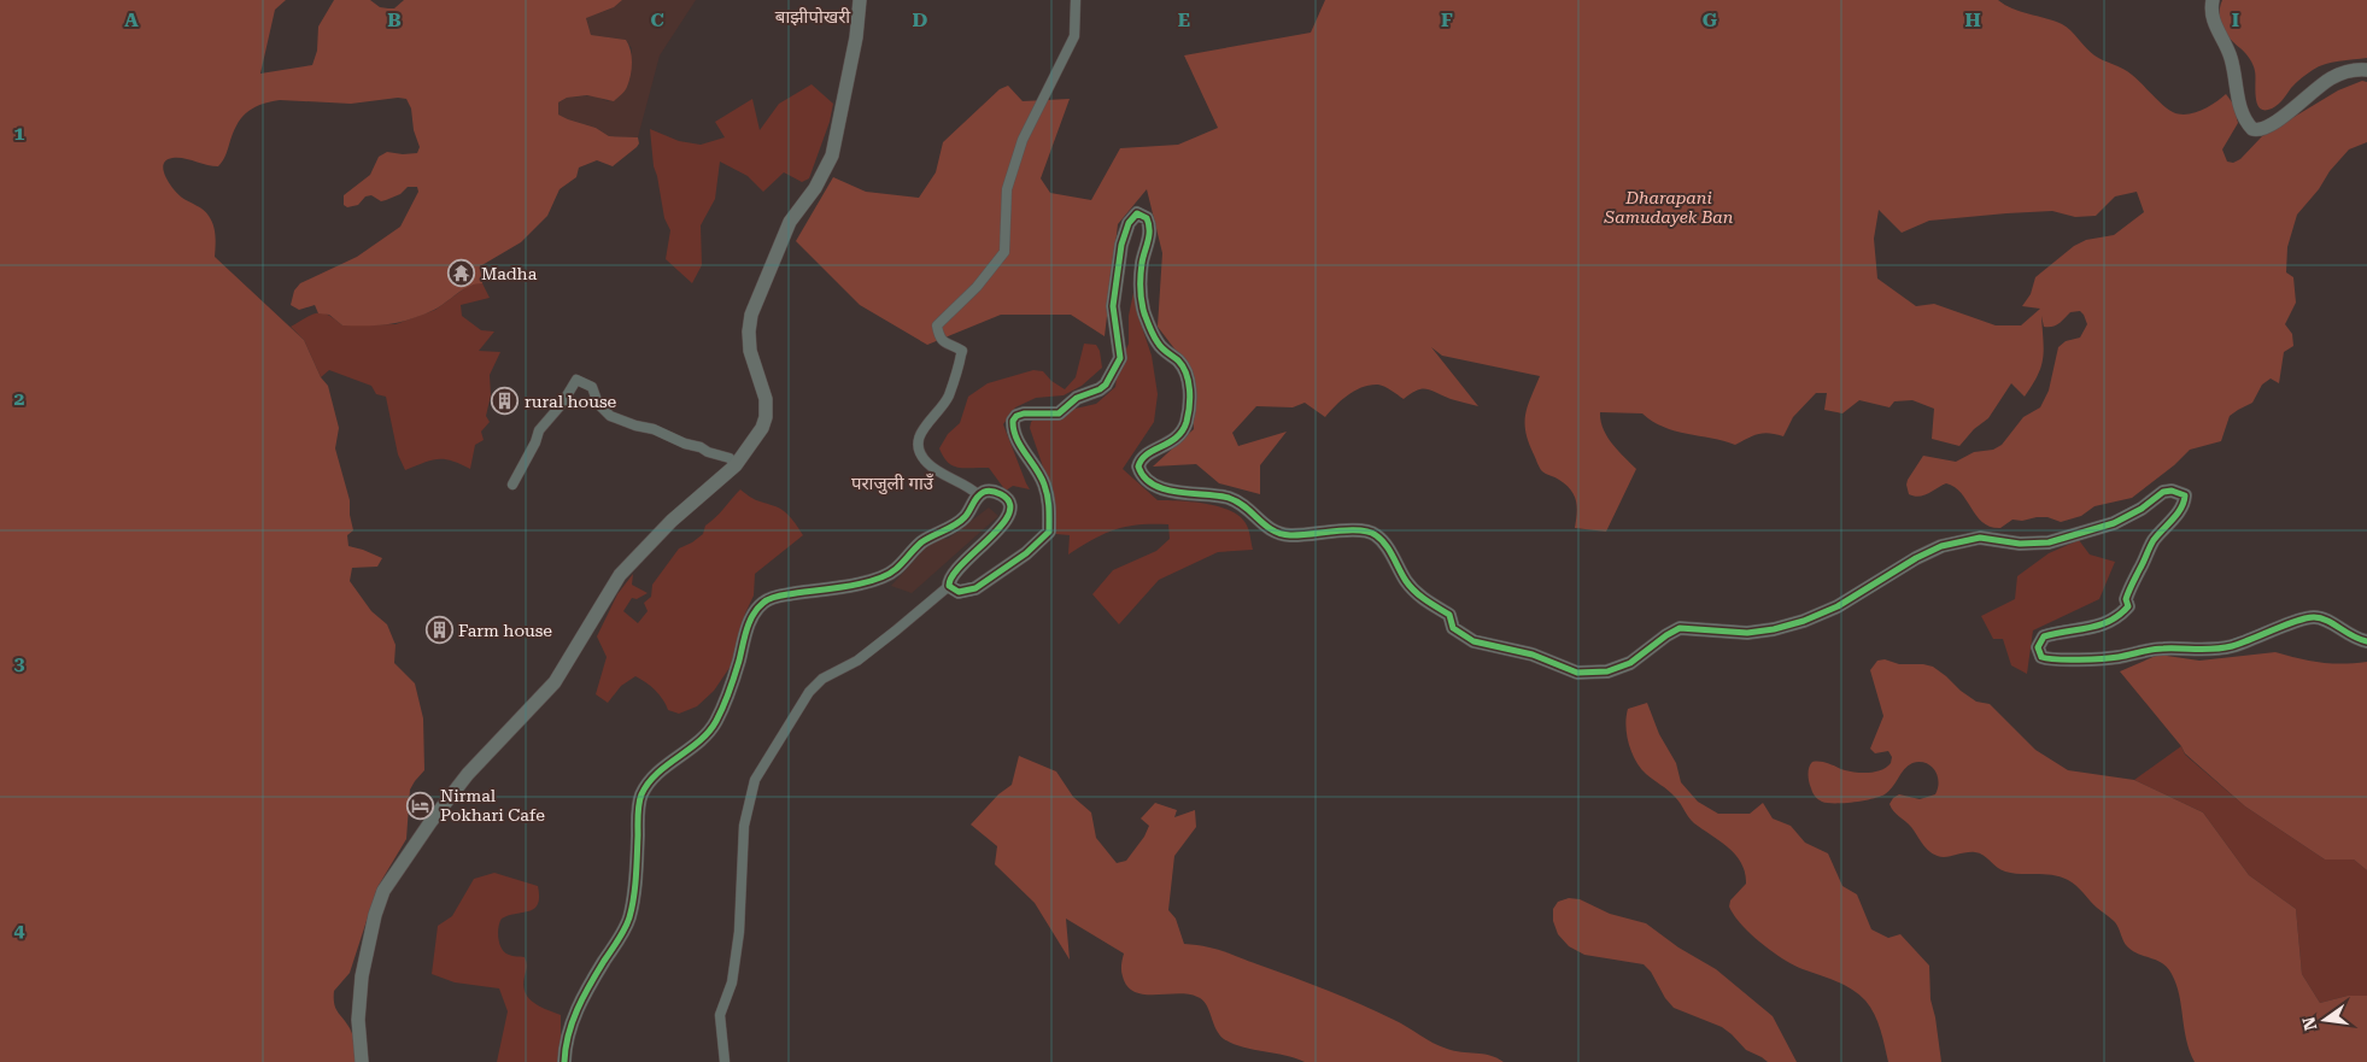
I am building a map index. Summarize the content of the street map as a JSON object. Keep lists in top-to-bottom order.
{
  "districts": ["बाझीपोखरी", "पराजुली गाउँ"],
  "parks": ["Dharapani Samudayek Ban"],
  "places": {
    "temple": ["Madha"],
    "building": ["rural house", "Farm house"],
    "hotel": ["Nirmal Pokhari Cafe"]
  },
  "north": "left",
  "grid": {
    "columns": [
      "A",
      "B",
      "C",
      "D",
      "E",
      "F",
      "G",
      "H",
      "I"
    ],
    "rows": [
      "1",
      "2",
      "3",
      "4"
    ]
  }
}
